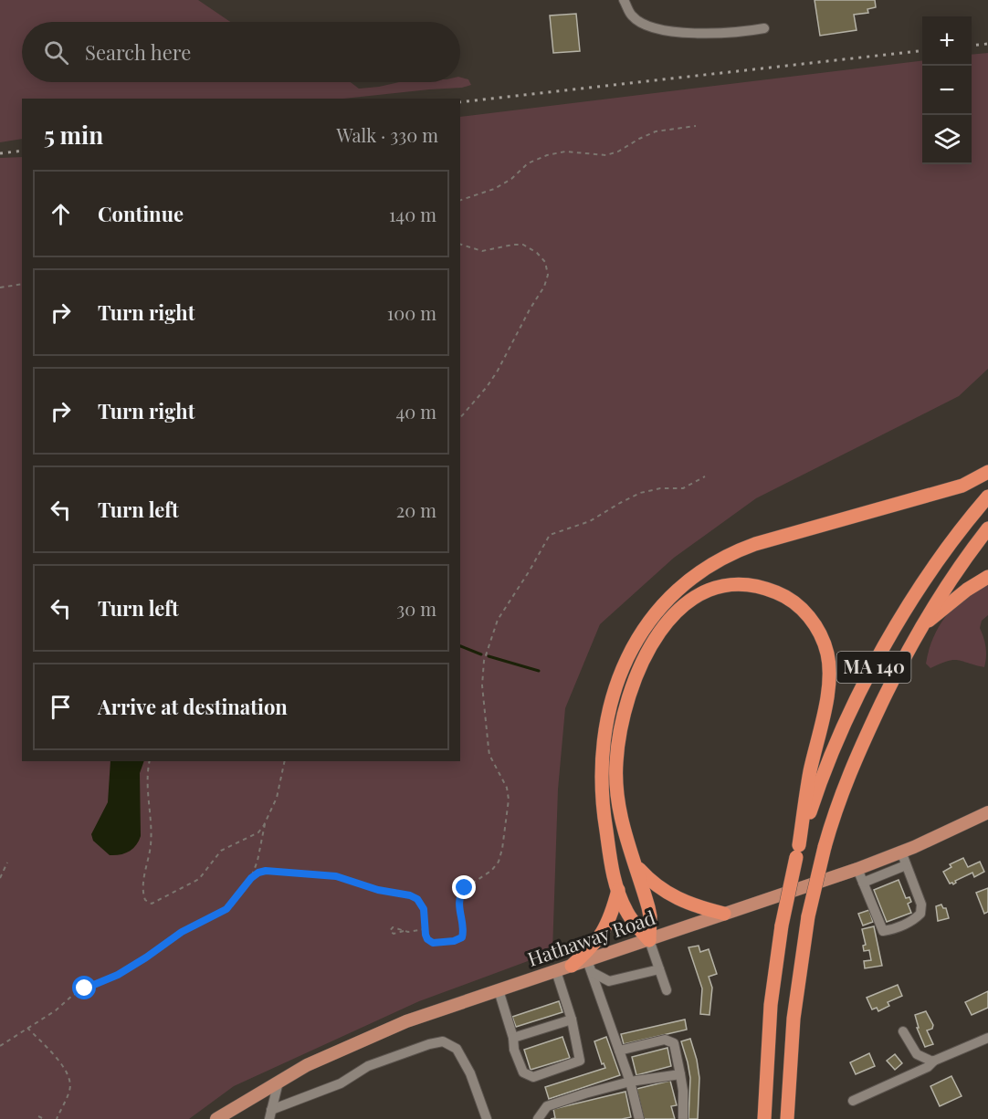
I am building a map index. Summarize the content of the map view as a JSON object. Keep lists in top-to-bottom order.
{
  "streets": {
    "highway": ["MA 140"],
    "main road": ["Hathaway Road"]
  },
  "page": {
    "map_buttons": ["+", "−"],
    "search": "Search here",
    "heading": ["5 min", "Walk · 330 m"],
    "list": [
      ["Continue", "140 m"],
      ["Turn right", "100 m"],
      ["Turn right", "40 m"],
      ["Turn left", "20 m"],
      ["Turn left", "30 m"],
      "Arrive at destination"
    ]
  }
}
